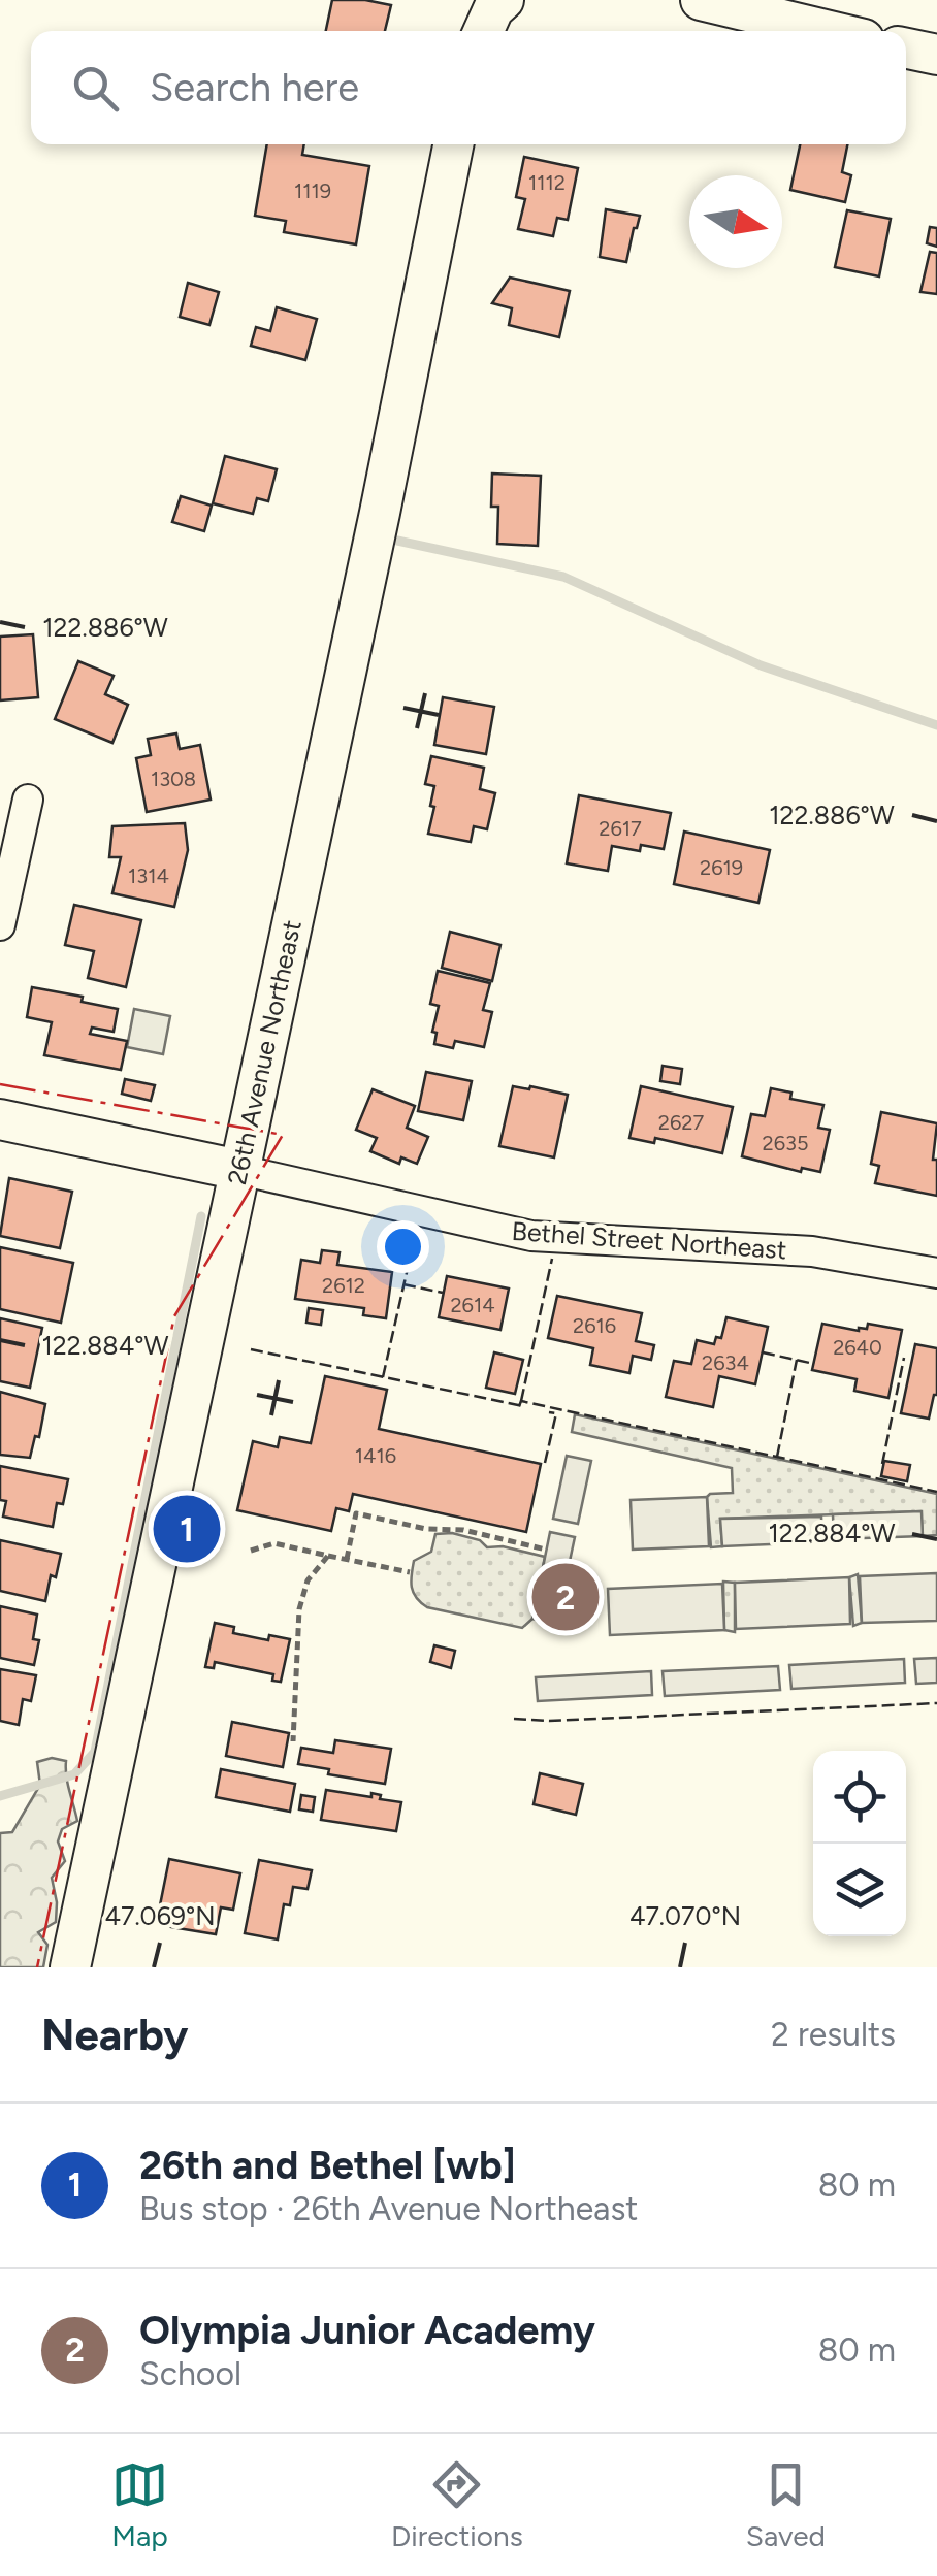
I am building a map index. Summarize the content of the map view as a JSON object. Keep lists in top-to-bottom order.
{
  "streets": {
    "street": ["26th Avenue Northeast", "Bethel Street Northeast"]
  },
  "crossings": [
    ["26th Avenue Northeast", "Bethel Street Northeast"]
  ],
  "house_numbers": [
    "1112",
    "1119",
    "1308",
    "2617",
    "2619",
    "1314",
    "2627",
    "2635",
    "2612",
    "2614",
    "2616",
    "2640",
    "2634",
    "1416"
  ],
  "north": "right",
  "page": {
    "search": "Search here",
    "pins": ["1", "2"],
    "heading": ["Nearby", "2 results"],
    "list": [
      {
        "mark": "1",
        "name": "26th and Bethel [wb]",
        "note": "Bus stop · 26th Avenue Northeast",
        "value": "80 m"
      },
      {
        "mark": "2",
        "name": "Olympia Junior Academy",
        "note": "School",
        "value": "80 m"
      }
    ],
    "nav": ["Map", "Directions", "Saved"]
  },
  "coordinates": [
    "122.886°W",
    "122.884°W",
    "47.069°N",
    "47.070°N"
  ]
}
